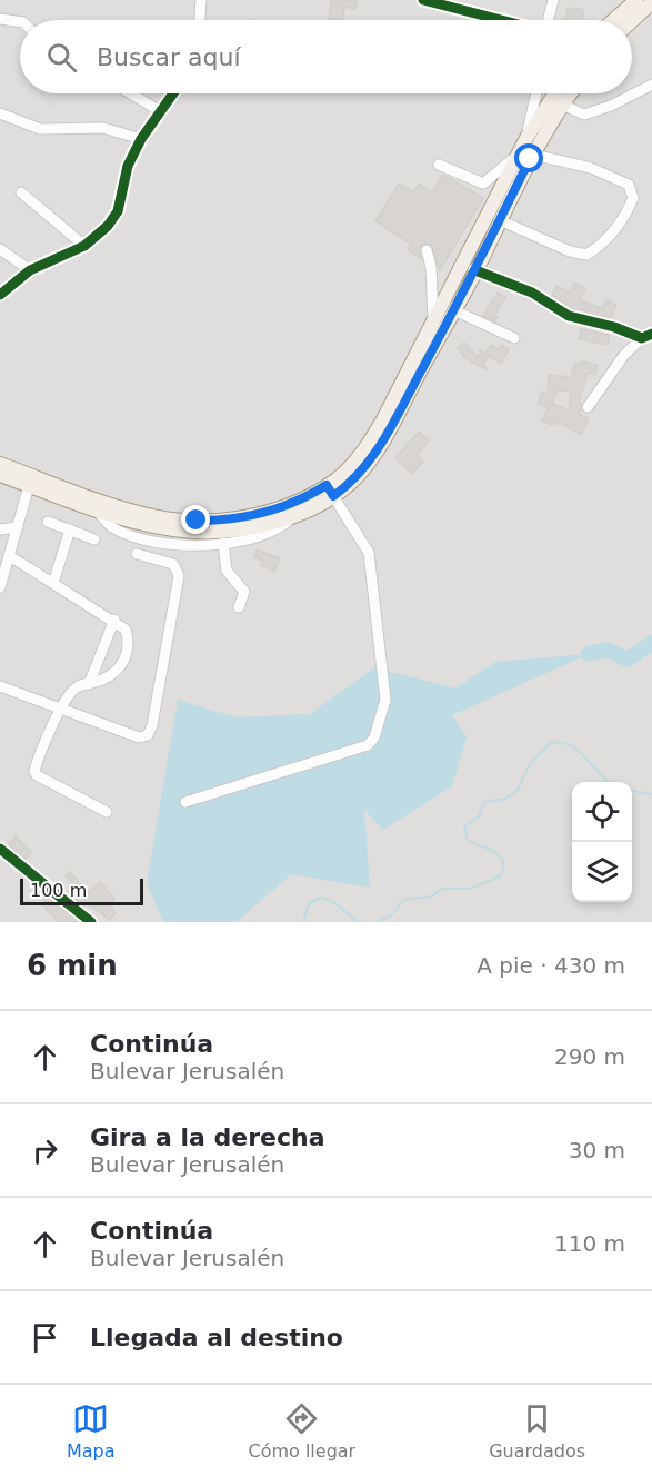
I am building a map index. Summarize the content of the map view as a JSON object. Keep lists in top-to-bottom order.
{
  "scale_bar": "100 m",
  "page": {
    "search": "Buscar aquí",
    "scale": "100 m",
    "heading": ["6 min", "A pie · 430 m"],
    "list": [
      ["Continúa", "Bulevar Jerusalén", "290 m"],
      ["Gira a la derecha", "Bulevar Jerusalén", "30 m"],
      ["Continúa", "Bulevar Jerusalén", "110 m"],
      "Llegada al destino"
    ],
    "nav": ["Mapa", "Cómo llegar", "Guardados"]
  }
}
